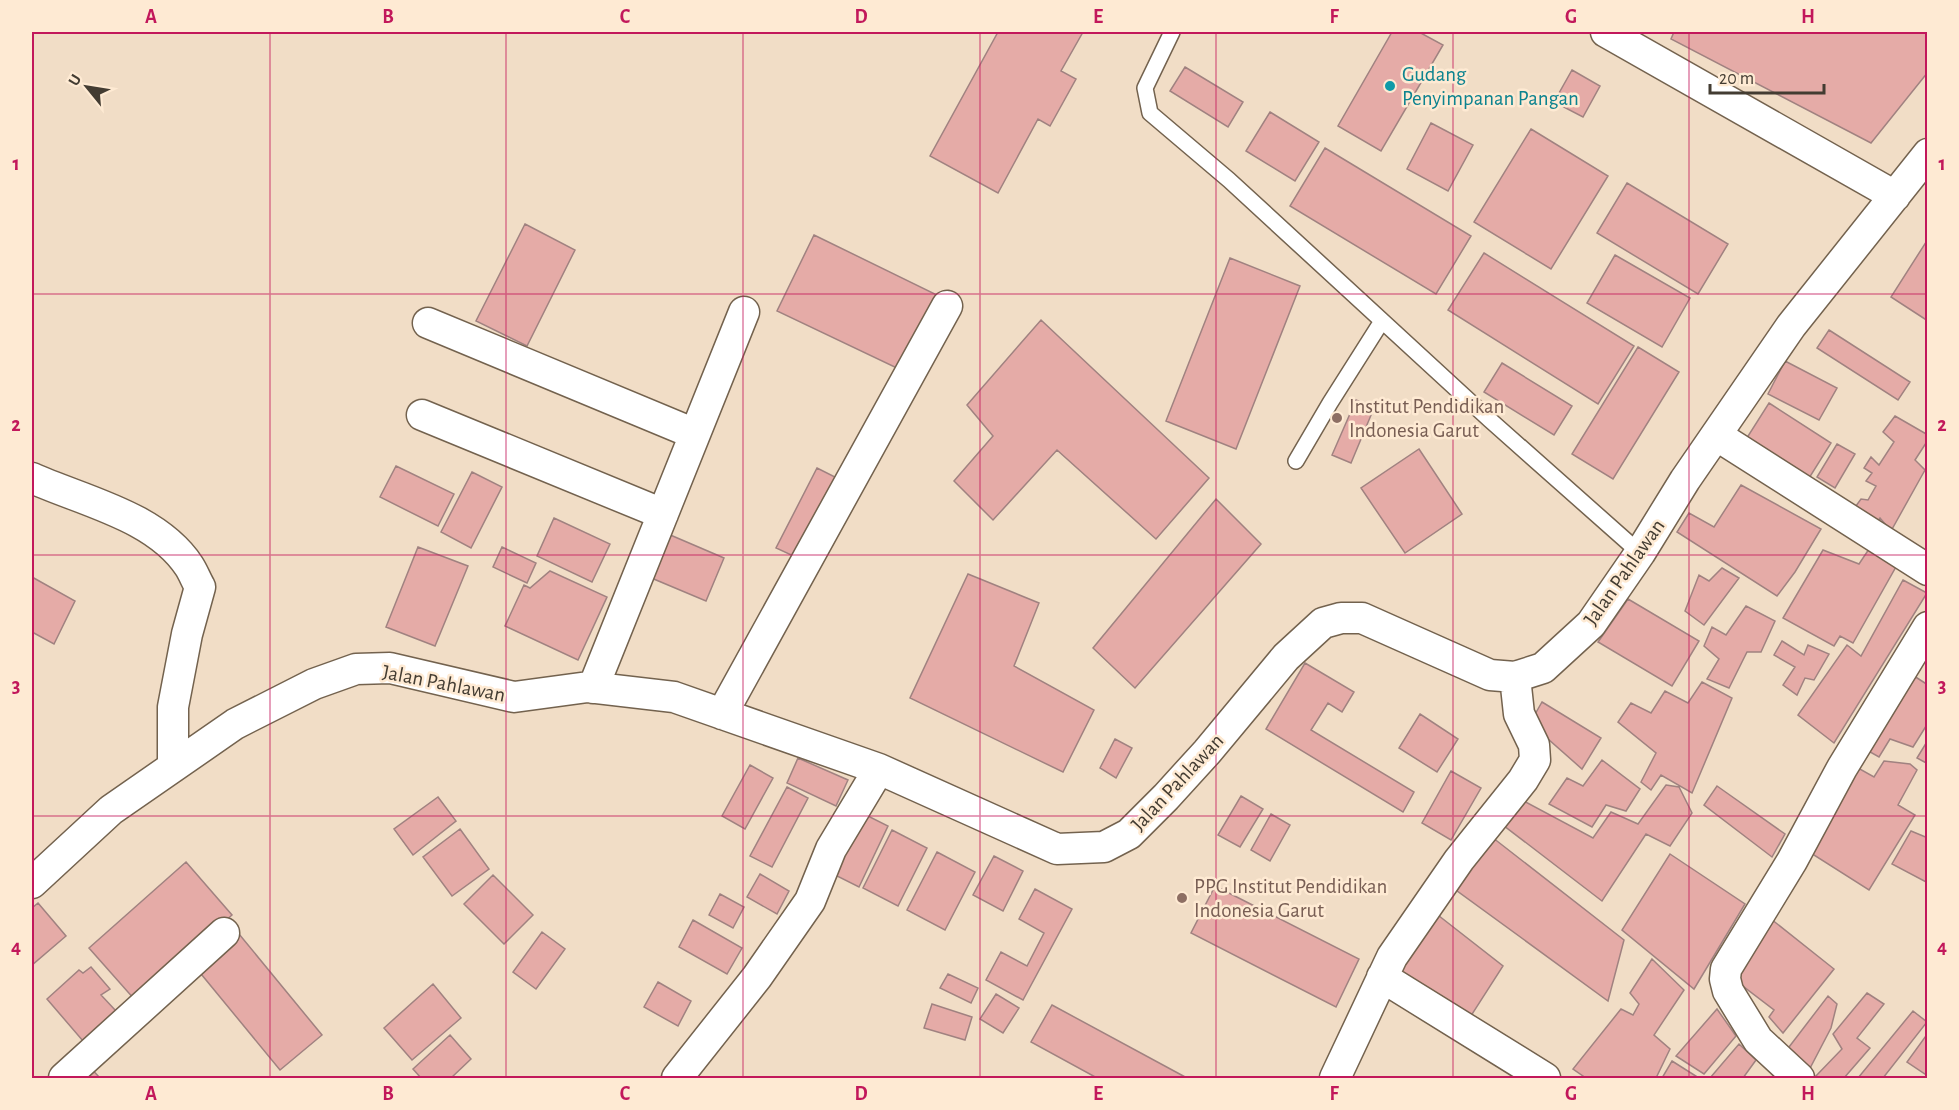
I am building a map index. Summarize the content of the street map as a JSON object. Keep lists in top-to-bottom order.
{
  "streets": {
    "street": ["Jalan Pahlawan"]
  },
  "places": ["Gudang Penyimpanan Pangan", "Institut Pendidikan Indonesia Garut", "PPG Institut Pendidikan Indonesia Garut"],
  "scale_bar": "20 m",
  "north": "top left",
  "grid": {
    "columns": [
      "A",
      "B",
      "C",
      "D",
      "E",
      "F",
      "G",
      "H"
    ],
    "rows": [
      "1",
      "2",
      "3",
      "4"
    ]
  }
}
